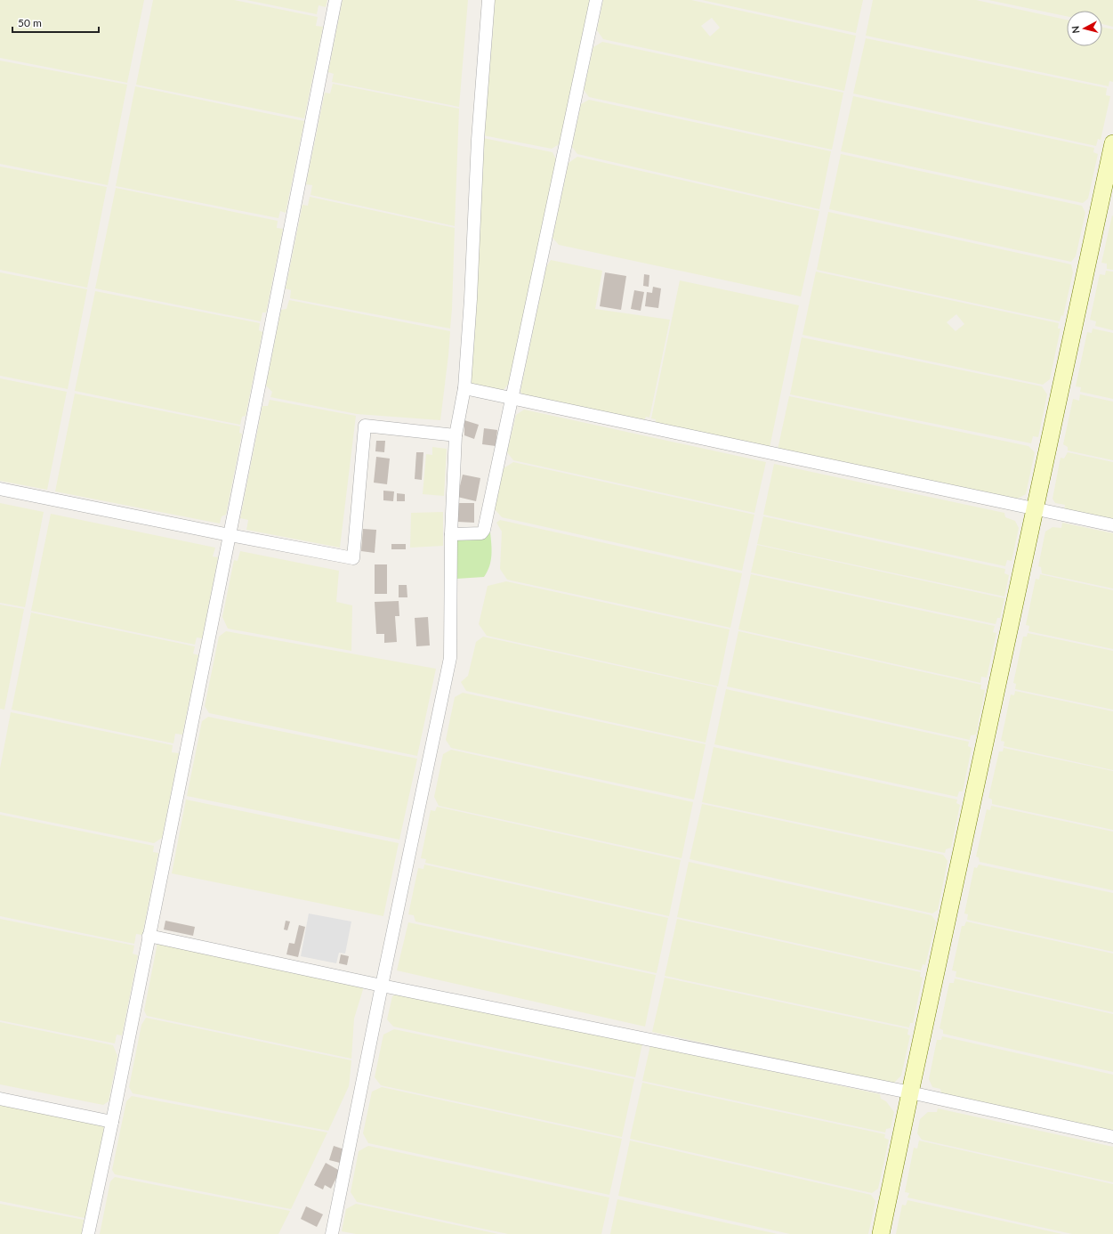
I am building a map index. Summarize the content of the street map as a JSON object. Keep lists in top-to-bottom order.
{
  "scale_bar": "50 m",
  "north": "left"
}
